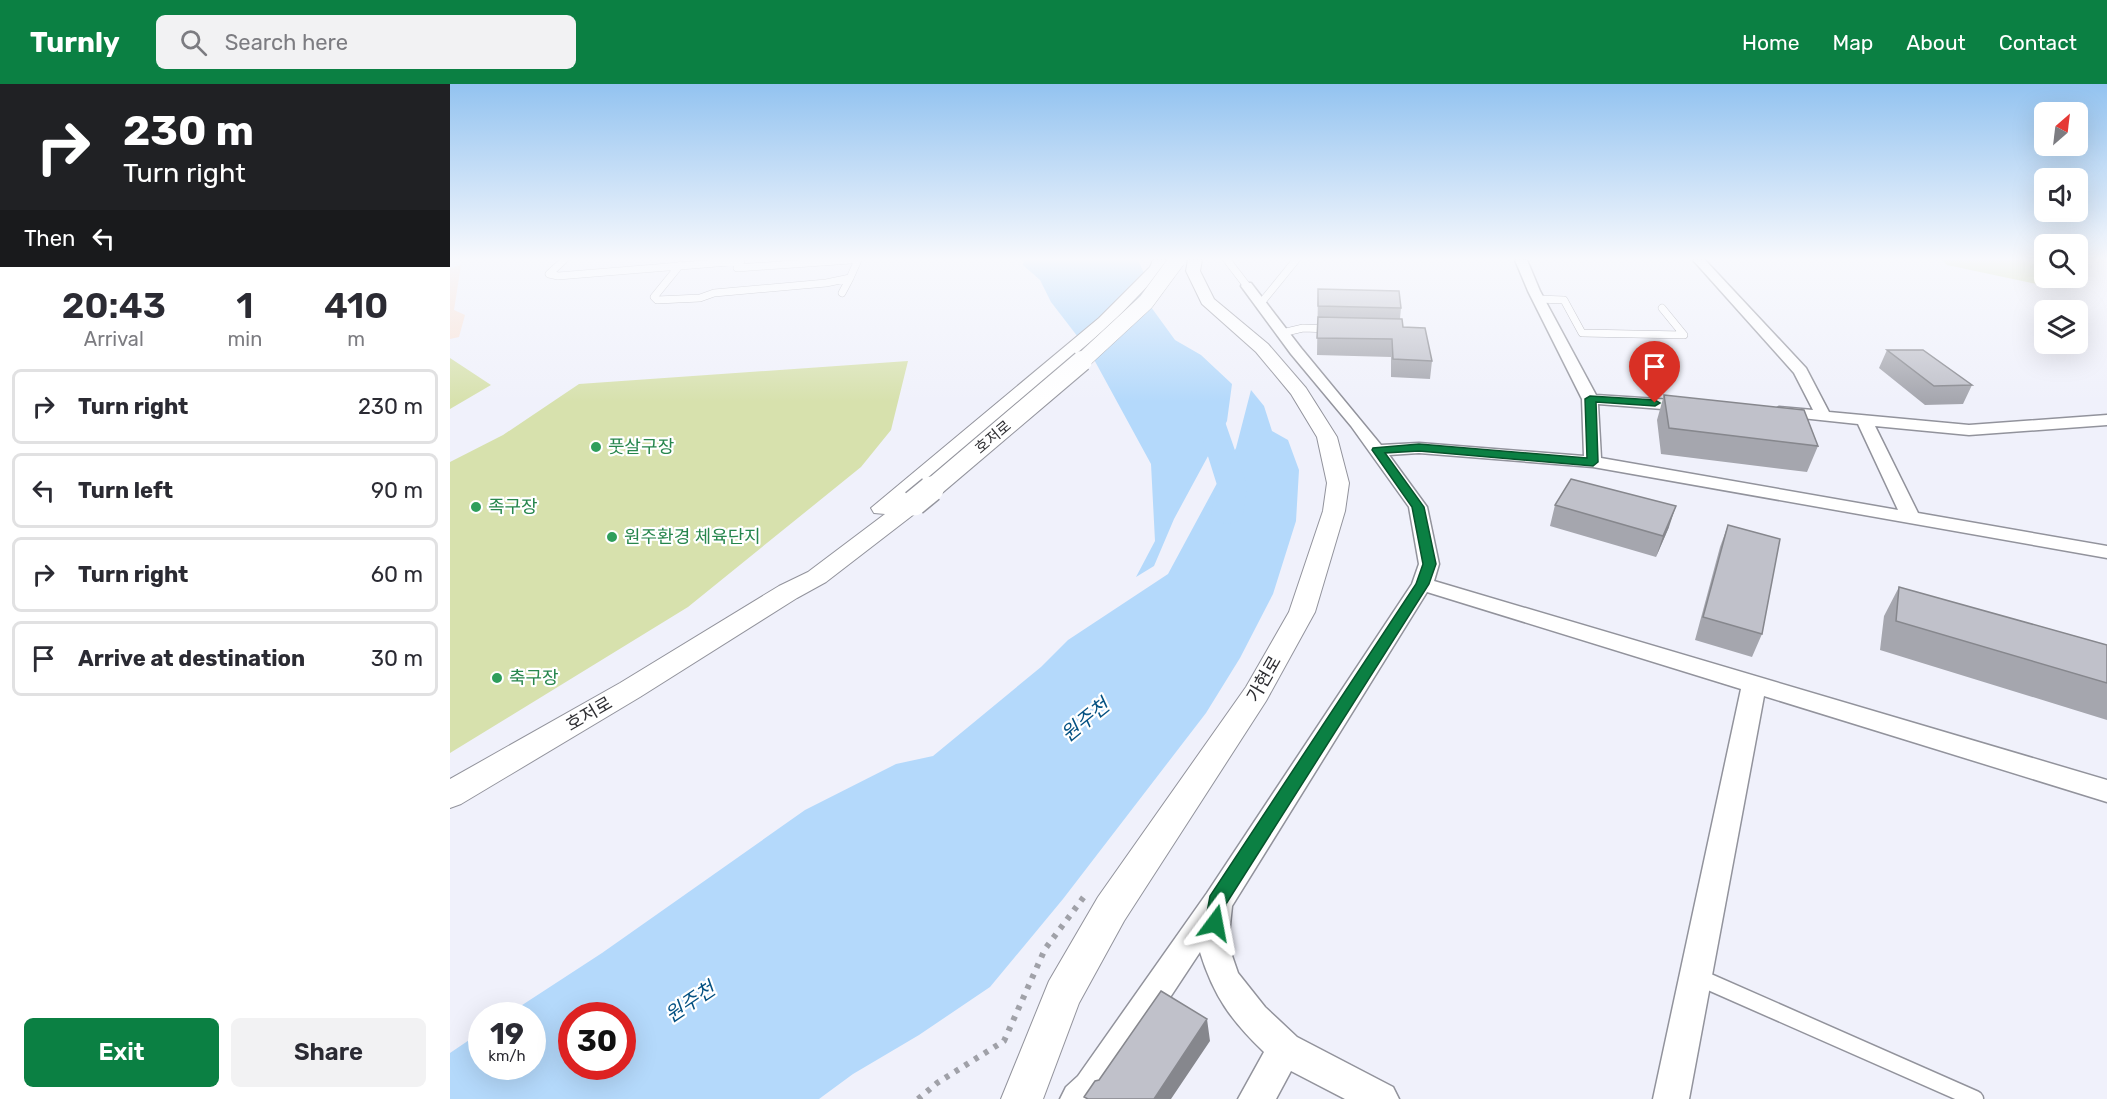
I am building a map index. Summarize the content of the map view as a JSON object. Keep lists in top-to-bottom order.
{
  "streets": {
    "street": ["호저로", "가현로"]
  },
  "water": ["원주천"],
  "places": [
    "풋살구장",
    "족구장",
    "원주환경 체육단지",
    "축구장"
  ],
  "north": "top right",
  "page": {
    "header": "Turnly",
    "search": "Search here",
    "nav": [
      "Home",
      "Map",
      "About",
      "Contact"
    ],
    "turn": ["230 m", "Turn right"],
    "then": "Then",
    "eta": [
      "20:43",
      "Arrival",
      "1",
      "min",
      "410",
      "m"
    ],
    "list": [
      {
        "name": "Turn right",
        "value": "230 m"
      },
      {
        "name": "Turn left",
        "value": "90 m"
      },
      {
        "name": "Turn right",
        "value": "60 m"
      },
      {
        "name": "Arrive at destination",
        "value": "30 m"
      }
    ],
    "speed": "19 km/h",
    "limit": "30",
    "buttons": ["Exit", "Share"]
  }
}
